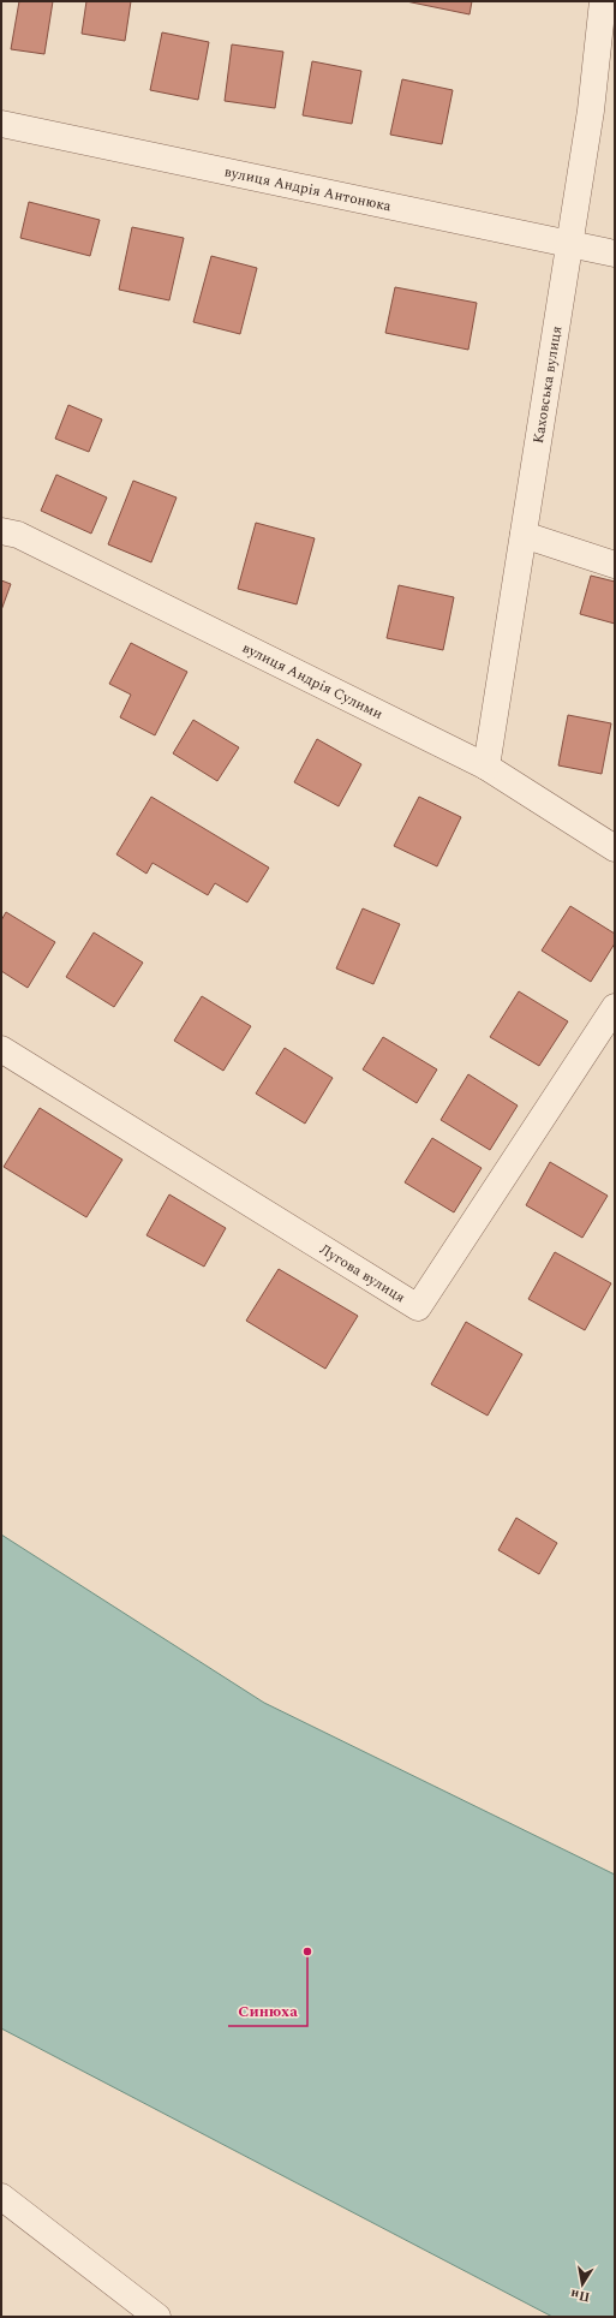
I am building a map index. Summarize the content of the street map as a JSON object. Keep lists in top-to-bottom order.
{
  "streets": {
    "street": [
      "вулиця Андрія Антонюка",
      "Каховська вулиця",
      "вулиця Андрія Сулими",
      "Лугова вулиця"
    ]
  },
  "crossings": [
    ["вулиця Андрія Антонюка", "Каховська вулиця"],
    ["Каховська вулиця", "вулиця Андрія Сулими"]
  ],
  "places": ["Синюха"],
  "north": "bottom"
}
